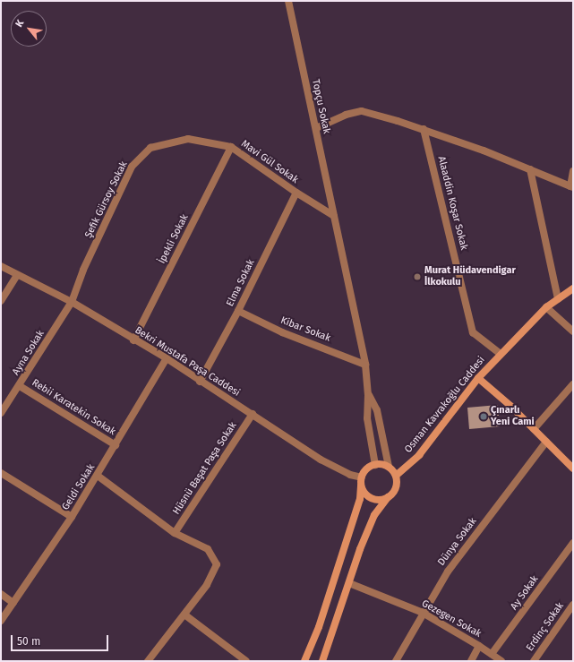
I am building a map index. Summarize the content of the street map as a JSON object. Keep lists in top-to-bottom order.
{
  "streets": {
    "street": [
      "Topçu Sokak",
      "Mavi Gül Sokak",
      "Şefik Gürsoy Sokak",
      "Alaaddin Koşar Sokak",
      "İpekli Sokak",
      "Elma Sokak",
      "Kibar Sokak",
      "Ayna Sokak",
      "Bekri Mustafa Paşa Caddesi",
      "Osman Kavrakoğlu Caddesi",
      "Rebii Karatekin Sokak",
      "Hüsnü Başat Paşa Sokak",
      "Geldi Sokak",
      "Dünya Sokak",
      "Ay Sokak",
      "Gezegen Sokak",
      "Erdinç Sokak"
    ]
  },
  "crossings": [
    ["Topçu Sokak", "Kibar Sokak"],
    ["Topçu Sokak", "Bekri Mustafa Paşa Caddesi"],
    ["Topçu Sokak", "Osman Kavrakoğlu Caddesi"],
    ["Mavi Gül Sokak", "Şefik Gürsoy Sokak"],
    ["Mavi Gül Sokak", "İpekli Sokak"],
    ["Mavi Gül Sokak", "Elma Sokak"],
    ["Şefik Gürsoy Sokak", "İpekli Sokak"],
    ["Şefik Gürsoy Sokak", "Ayna Sokak"],
    ["Şefik Gürsoy Sokak", "Bekri Mustafa Paşa Caddesi"],
    ["Alaaddin Koşar Sokak", "Osman Kavrakoğlu Caddesi"],
    ["İpekli Sokak", "Bekri Mustafa Paşa Caddesi"],
    ["Elma Sokak", "Kibar Sokak"],
    ["Elma Sokak", "Bekri Mustafa Paşa Caddesi"],
    ["Ayna Sokak", "Bekri Mustafa Paşa Caddesi"],
    ["Ayna Sokak", "Rebii Karatekin Sokak"],
    ["Bekri Mustafa Paşa Caddesi", "Osman Kavrakoğlu Caddesi"],
    ["Bekri Mustafa Paşa Caddesi", "Hüsnü Başat Paşa Sokak"],
    ["Bekri Mustafa Paşa Caddesi", "Geldi Sokak"],
    ["Rebii Karatekin Sokak", "Geldi Sokak"],
    ["Dünya Sokak", "Gezegen Sokak"],
    ["Ay Sokak", "Gezegen Sokak"]
  ],
  "places": ["Murat Hüdavendigar İlkokulu", "Çınarlı Yeni Cami"],
  "scale_bar": "50 m",
  "north": "top left"
}
